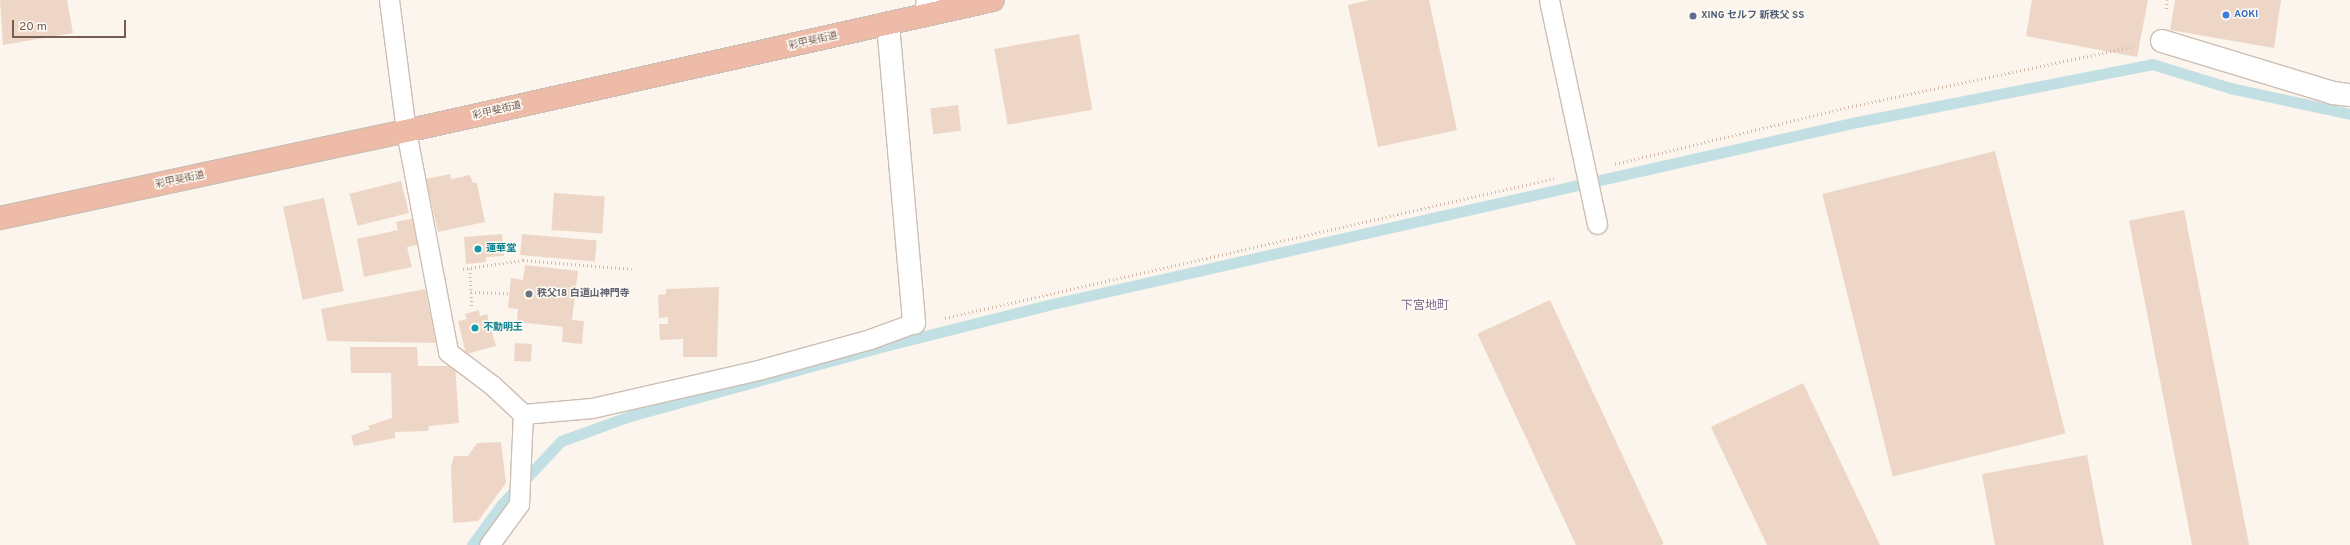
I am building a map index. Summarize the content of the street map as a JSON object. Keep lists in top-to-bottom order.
{
  "streets": {
    "highway": ["彩甲斐街道"]
  },
  "districts": ["下宮地町"],
  "places": [
    "AOKI",
    "XING セルフ 新秩父 SS",
    "蓮華堂",
    "秩父18 白道山神門寺",
    "不動明王"
  ],
  "scale_bar": "20 m"
}
